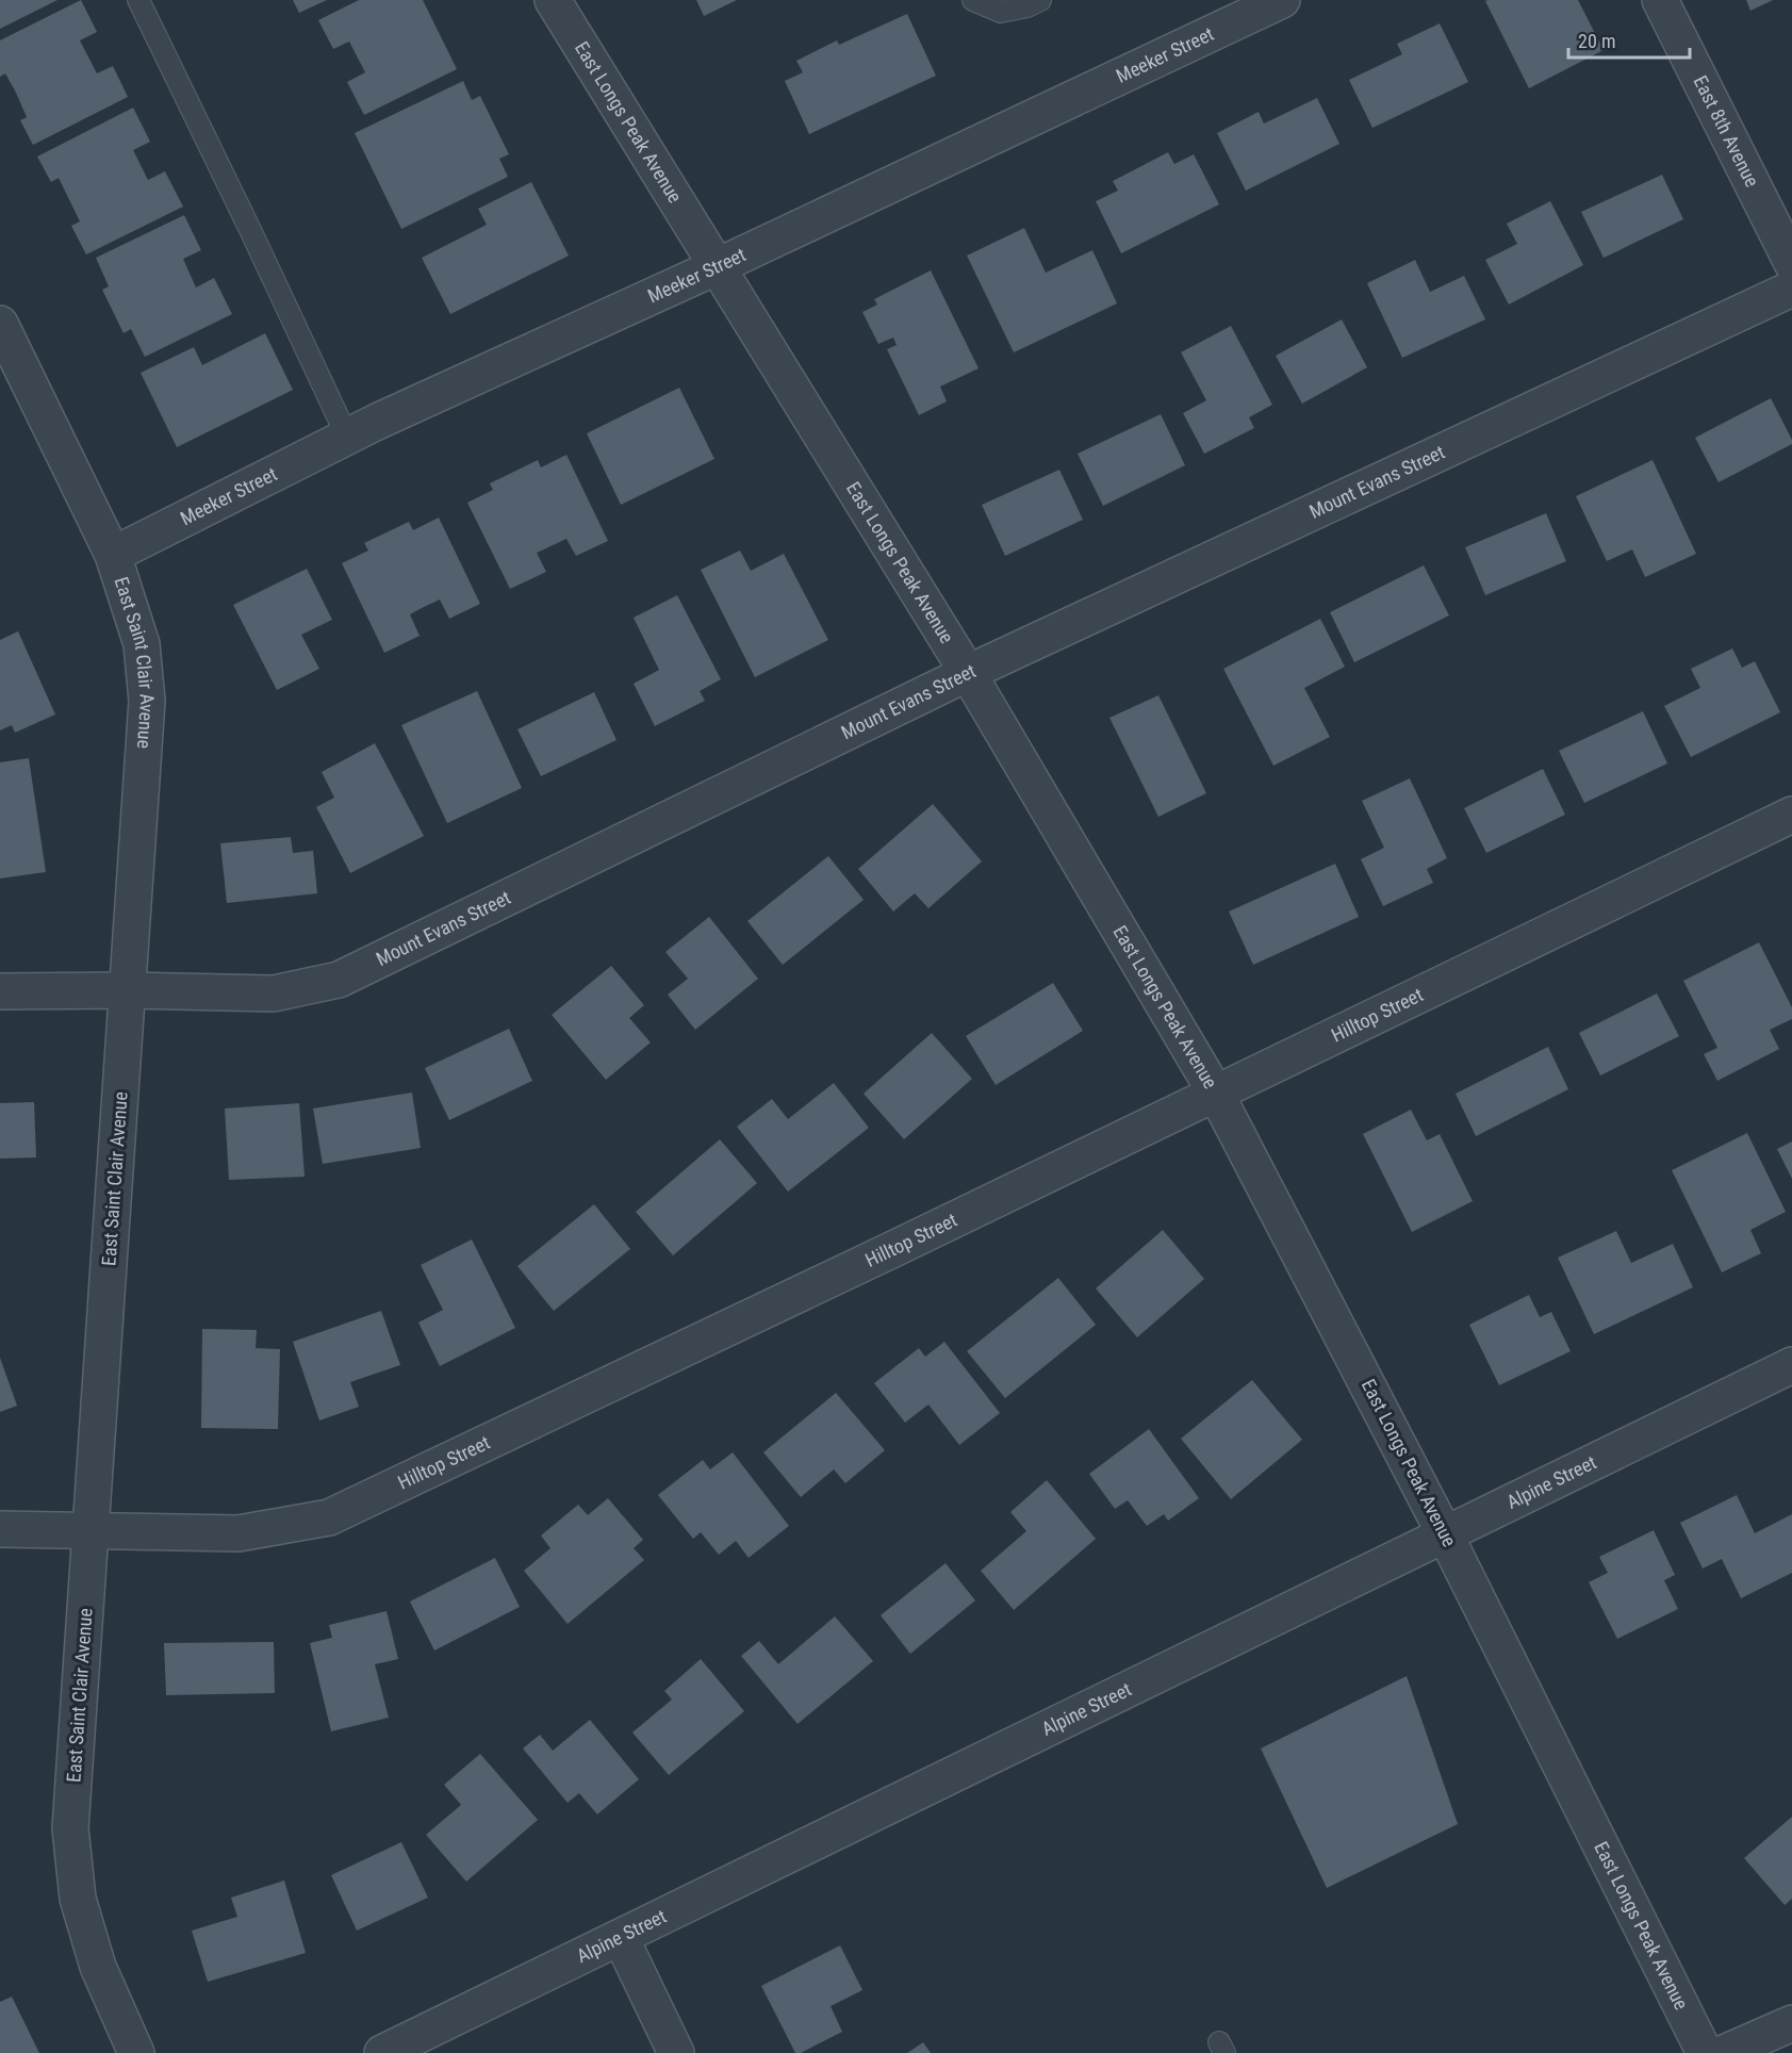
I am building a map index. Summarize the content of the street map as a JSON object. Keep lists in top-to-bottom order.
{
  "streets": {
    "street": [
      "Meeker Street",
      "East Longs Peak Avenue",
      "East 8th Avenue",
      "Mount Evans Street",
      "East Saint Clair Avenue",
      "Hilltop Street",
      "Alpine Street"
    ]
  },
  "crossings": [
    ["Meeker Street", "East Longs Peak Avenue"],
    ["Meeker Street", "East Saint Clair Avenue"],
    ["East Longs Peak Avenue", "Mount Evans Street"],
    ["East Longs Peak Avenue", "Hilltop Street"],
    ["East Longs Peak Avenue", "Alpine Street"],
    ["Mount Evans Street", "East Saint Clair Avenue"],
    ["East Saint Clair Avenue", "Hilltop Street"]
  ],
  "scale_bar": "20 m"
}
